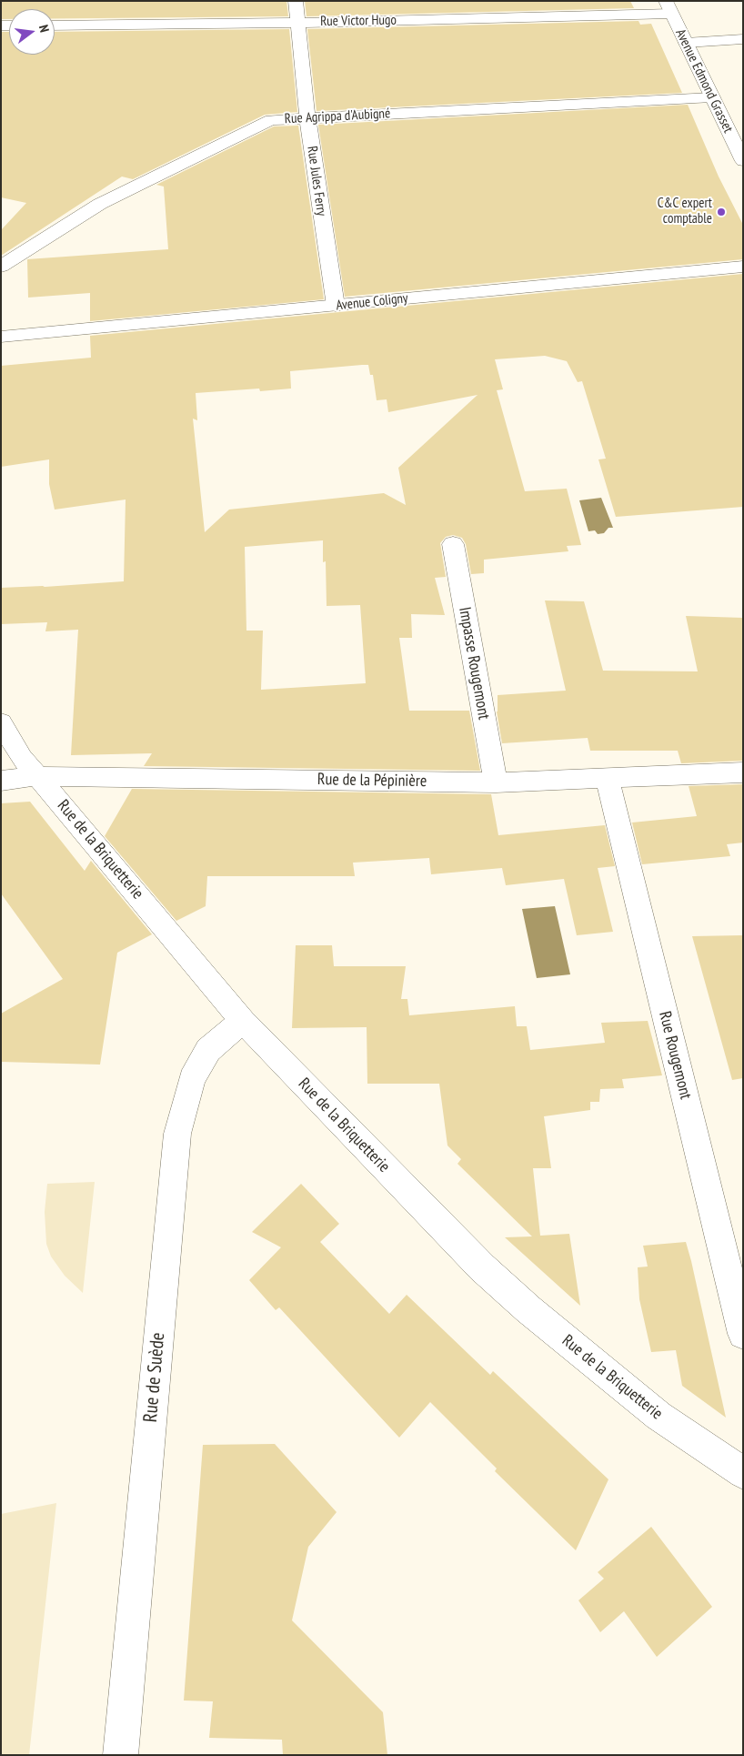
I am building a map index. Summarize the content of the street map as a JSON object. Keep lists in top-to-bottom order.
{
  "streets": {
    "street": [
      "Rue Victor Hugo",
      "Avenue Edmond Grasset",
      "Rue Agrippa d'Aubigné",
      "Rue Jules Ferry",
      "Avenue Coligny",
      "Impasse Rougemont",
      "Rue de la Pépinière",
      "Rue de la Briquetterie",
      "Rue Rougemont",
      "Rue de Suède"
    ]
  },
  "crossings": [
    ["Rue Victor Hugo", "Avenue Edmond Grasset"],
    ["Rue Victor Hugo", "Rue Jules Ferry"],
    ["Avenue Edmond Grasset", "Rue Agrippa d'Aubigné"],
    ["Rue Agrippa d'Aubigné", "Rue Jules Ferry"],
    ["Rue Jules Ferry", "Avenue Coligny"],
    ["Impasse Rougemont", "Rue de la Pépinière"],
    ["Rue de la Pépinière", "Rue de la Briquetterie"],
    ["Rue de la Pépinière", "Rue Rougemont"],
    ["Rue de la Briquetterie", "Rue de Suède"]
  ],
  "places": ["C&C expert comptable"],
  "north": "right"
}
